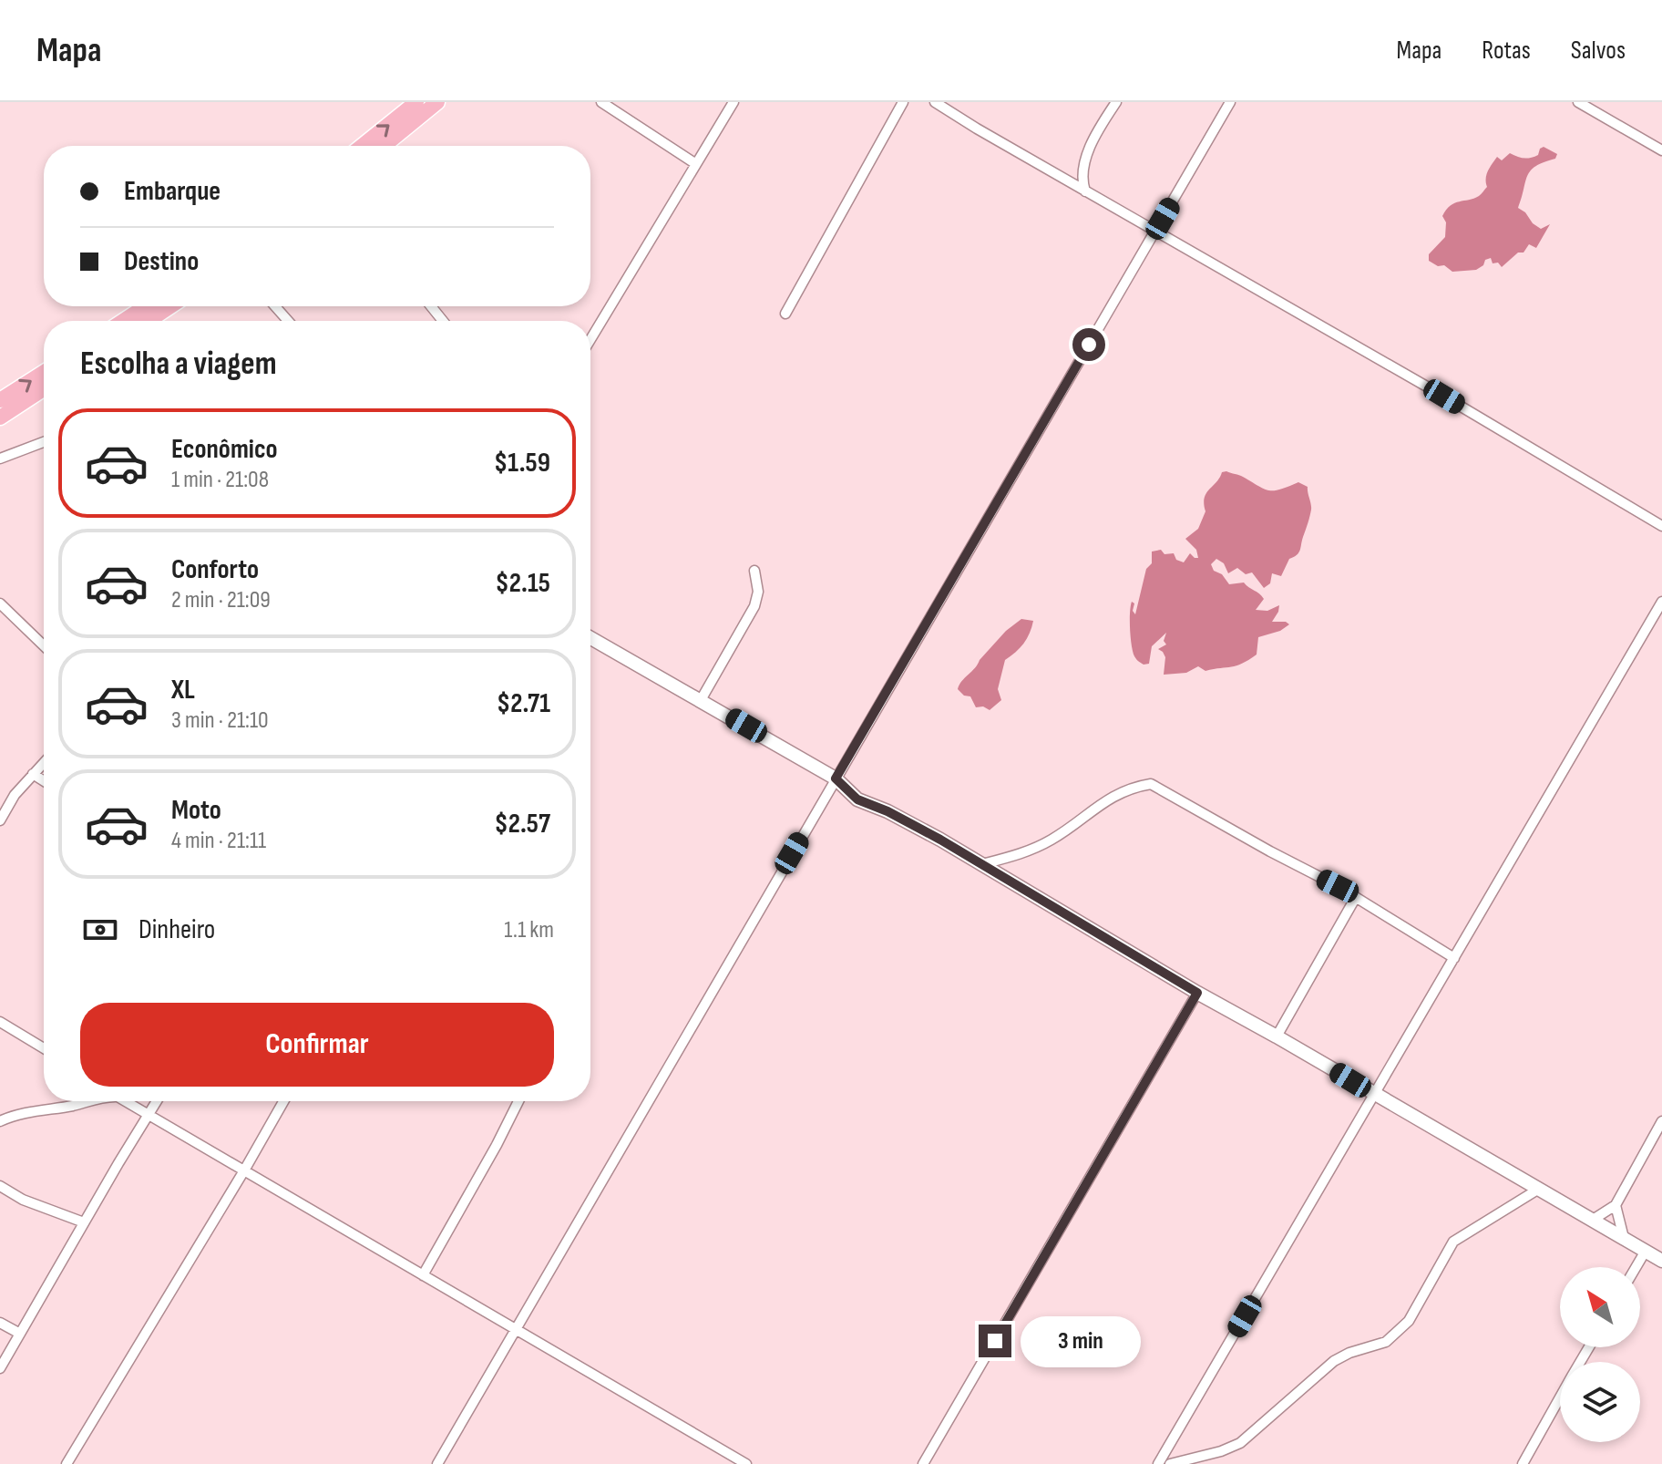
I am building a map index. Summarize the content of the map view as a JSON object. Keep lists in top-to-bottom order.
{
  "north": "top left",
  "page": {
    "header": "Mapa",
    "nav": ["Mapa", "Rotas", "Salvos"],
    "banner": ["Embarque", "Destino"],
    "heading": "Escolha a viagem",
    "list": [
      {
        "name": "Econômico",
        "note": "1 min · 21:08",
        "value": "$1.59"
      },
      {
        "name": "Conforto",
        "note": "2 min · 21:09",
        "value": "$2.15"
      },
      {
        "name": "XL",
        "note": "3 min · 21:10",
        "value": "$2.71"
      },
      {
        "name": "Moto",
        "note": "4 min · 21:11",
        "value": "$2.57"
      }
    ],
    "pay": ["Dinheiro", "1.1 km"],
    "buttons": "Confirmar",
    "bubble": "3 min"
  }
}
